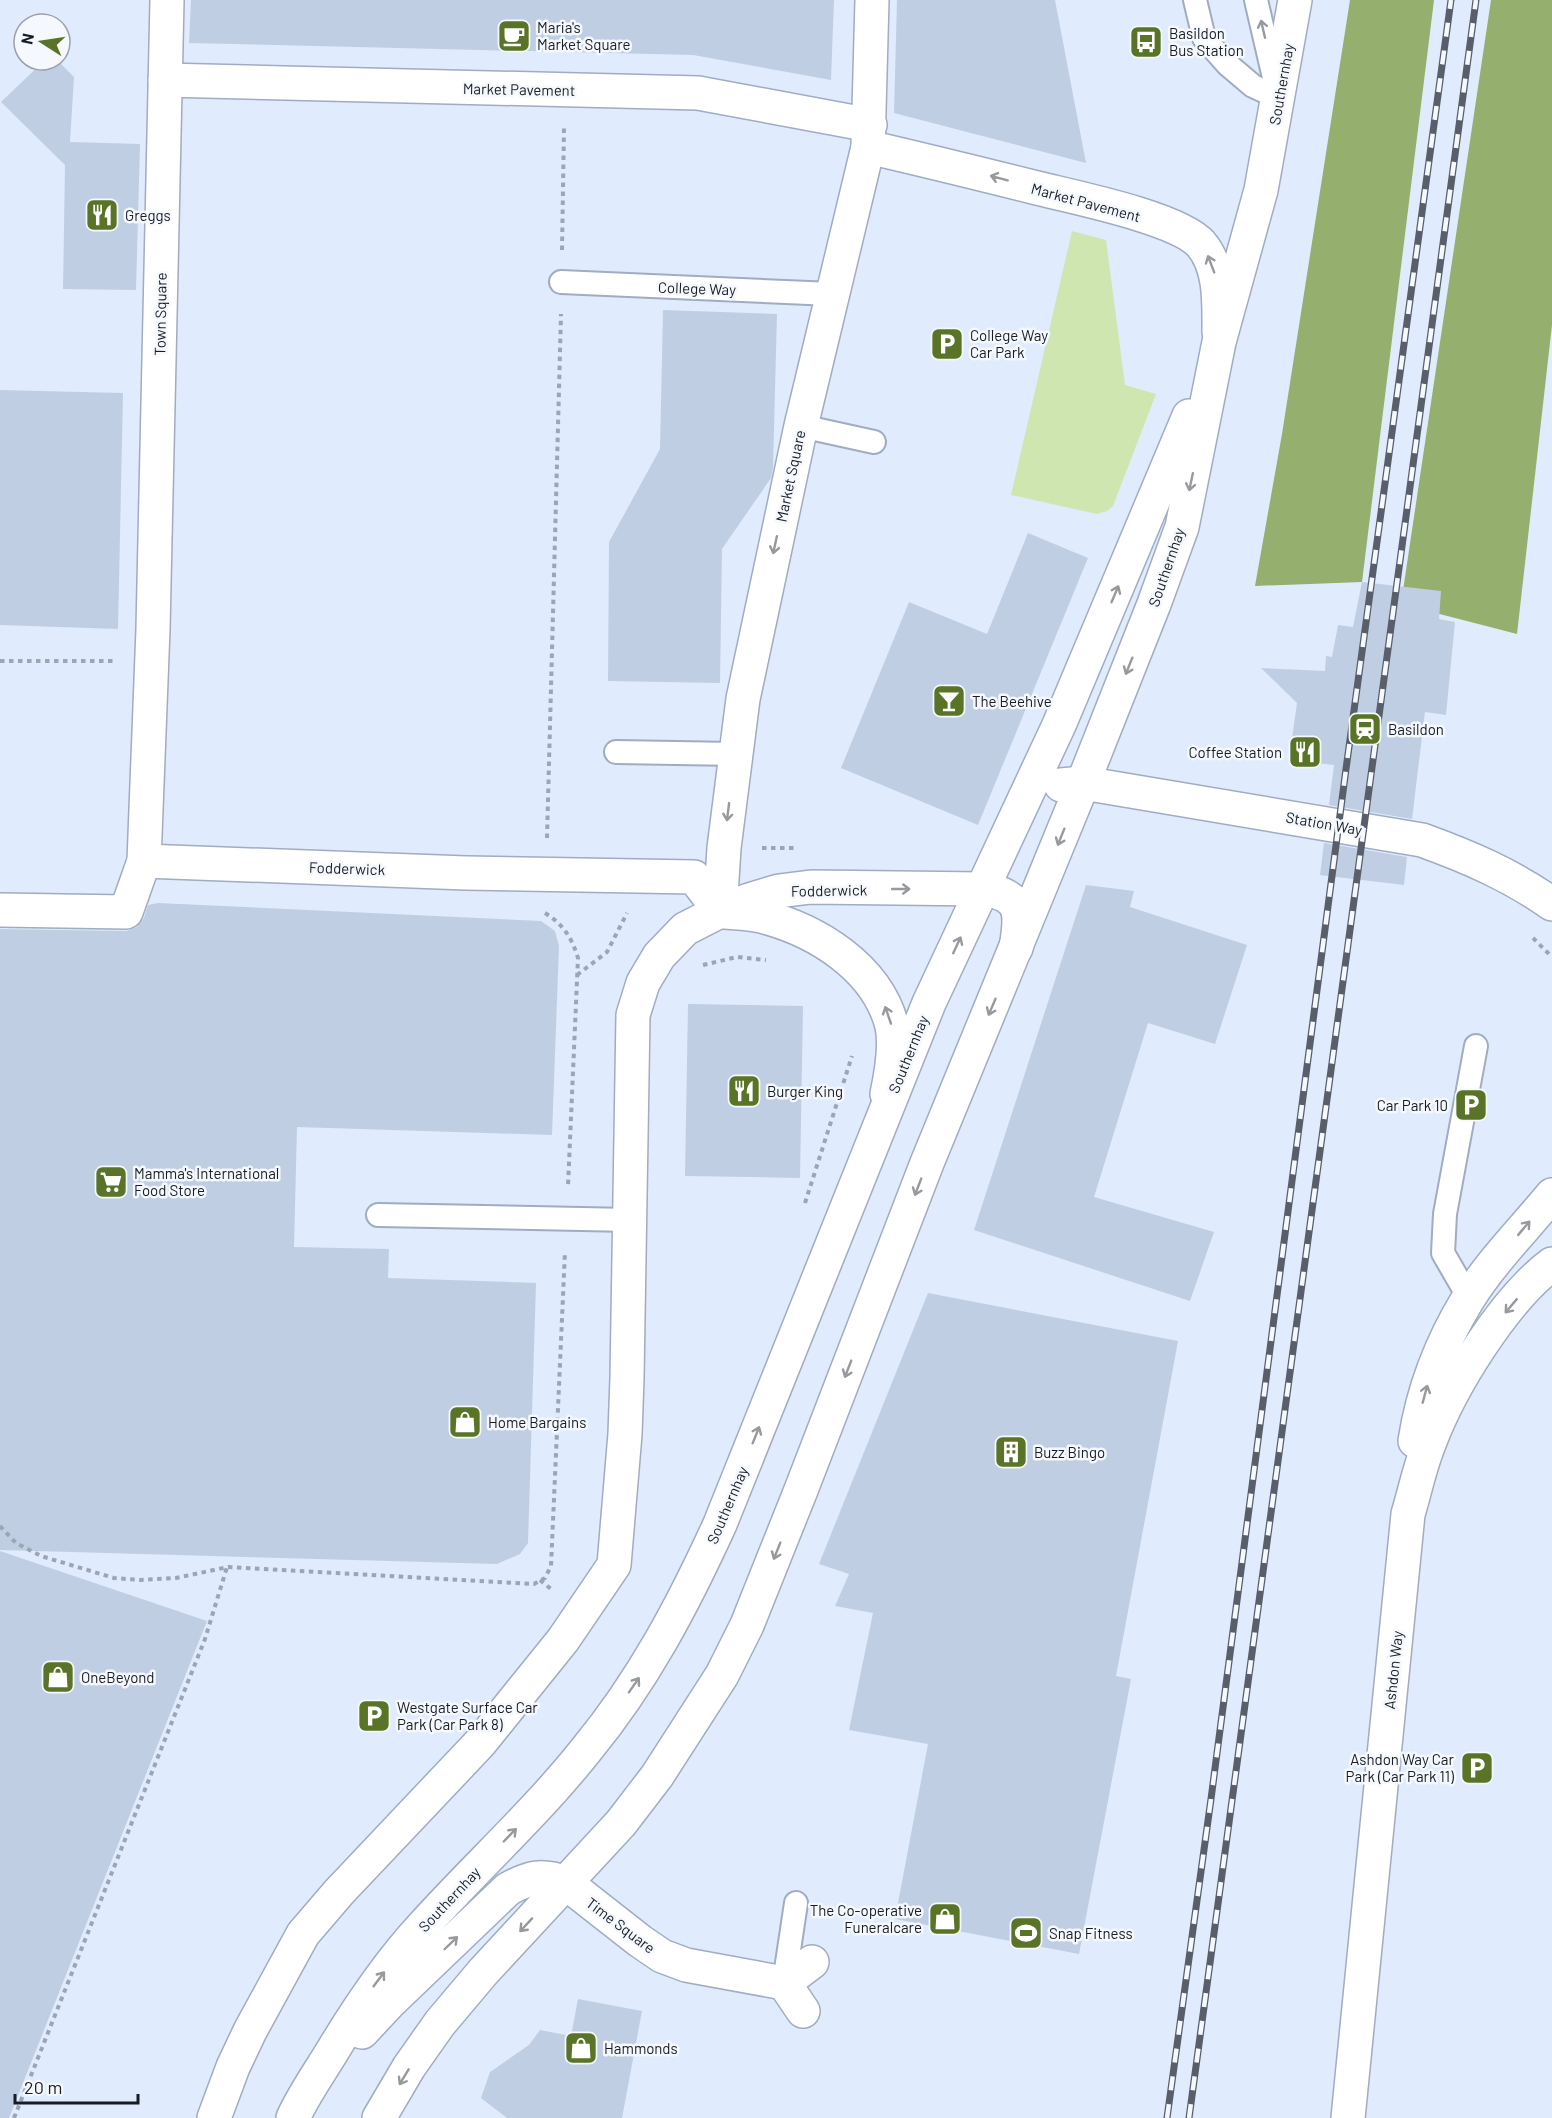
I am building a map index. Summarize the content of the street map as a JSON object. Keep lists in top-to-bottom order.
{
  "streets": {
    "street": [
      "Southernhay",
      "Market Pavement",
      "Town Square",
      "Market Square",
      "Station Way",
      "Fodderwick",
      "Ashdon Way",
      "Time Square"
    ],
    "lane": ["College Way"]
  },
  "crossings": [
    ["Southernhay", "Market Pavement"],
    ["Southernhay", "Station Way"],
    ["Southernhay", "Fodderwick"],
    ["Southernhay", "Time Square"],
    ["Market Pavement", "Town Square"],
    ["Market Pavement", "Market Square"],
    ["College Way", "Market Square"],
    ["Town Square", "Fodderwick"],
    ["Market Square", "Fodderwick"]
  ],
  "one_way": ["Market Square"],
  "places": {
    "cafe": ["Maria's Market Square"],
    "bus stop": ["Basildon Bus Station"],
    "restaurant": ["Greggs", "Coffee Station", "Burger King"],
    "parking": [
      "College Way Car Park",
      "Car Park 10",
      "Westgate Surface Car Park (Car Park 8)",
      "Ashdon Way Car Park (Car Park 11)"
    ],
    "bar": ["The Beehive"],
    "station": ["Basildon"],
    "supermarket": ["Mamma's International Food Store"],
    "shop": [
      "Home Bargains",
      "OneBeyond",
      "The Co-operative Funeralcare",
      "Hammonds"
    ],
    "building": ["Buzz Bingo"],
    "sports": ["Snap Fitness"]
  },
  "scale_bar": "20 m",
  "north": "left"
}
